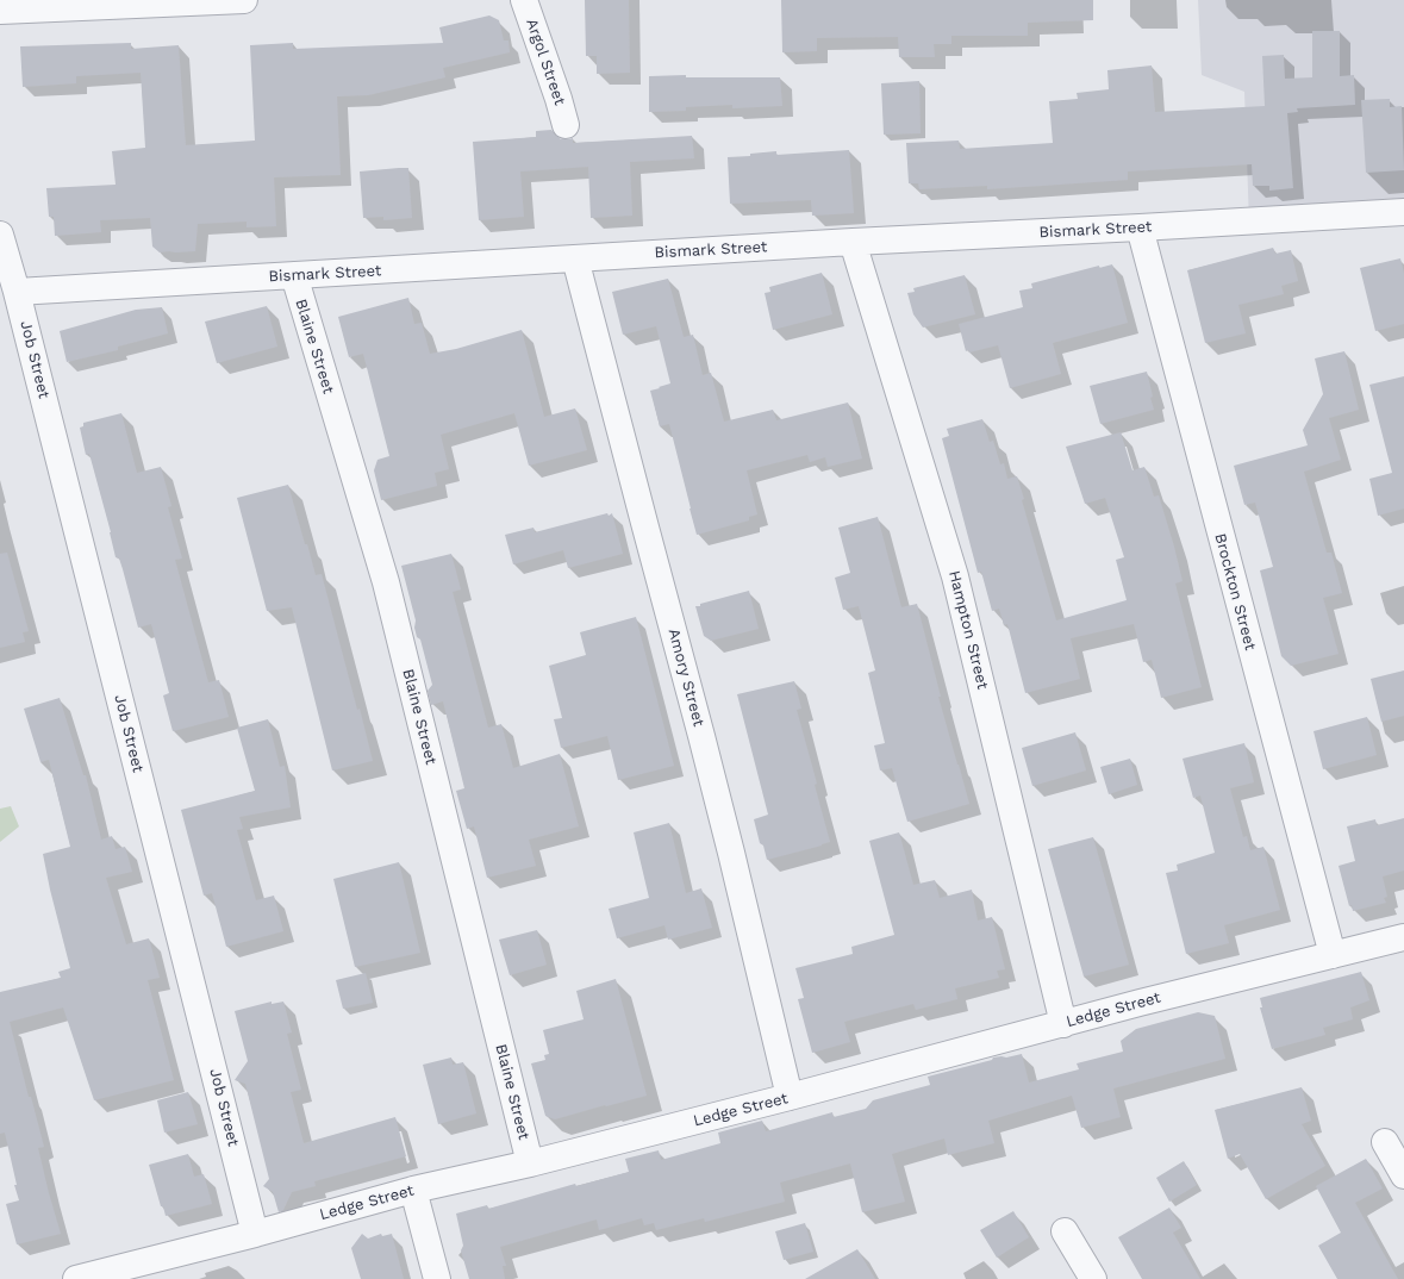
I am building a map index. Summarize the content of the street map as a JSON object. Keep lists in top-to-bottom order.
{
  "streets": {
    "street": [
      "Argol Street",
      "Bismark Street",
      "Blaine Street",
      "Job Street",
      "Brockton Street",
      "Hampton Street",
      "Amory Street",
      "Ledge Street"
    ]
  },
  "crossings": [
    ["Bismark Street", "Blaine Street"],
    ["Bismark Street", "Job Street"],
    ["Bismark Street", "Brockton Street"],
    ["Bismark Street", "Hampton Street"],
    ["Bismark Street", "Amory Street"],
    ["Blaine Street", "Ledge Street"],
    ["Job Street", "Ledge Street"],
    ["Brockton Street", "Ledge Street"],
    ["Hampton Street", "Ledge Street"],
    ["Amory Street", "Ledge Street"]
  ]
}
